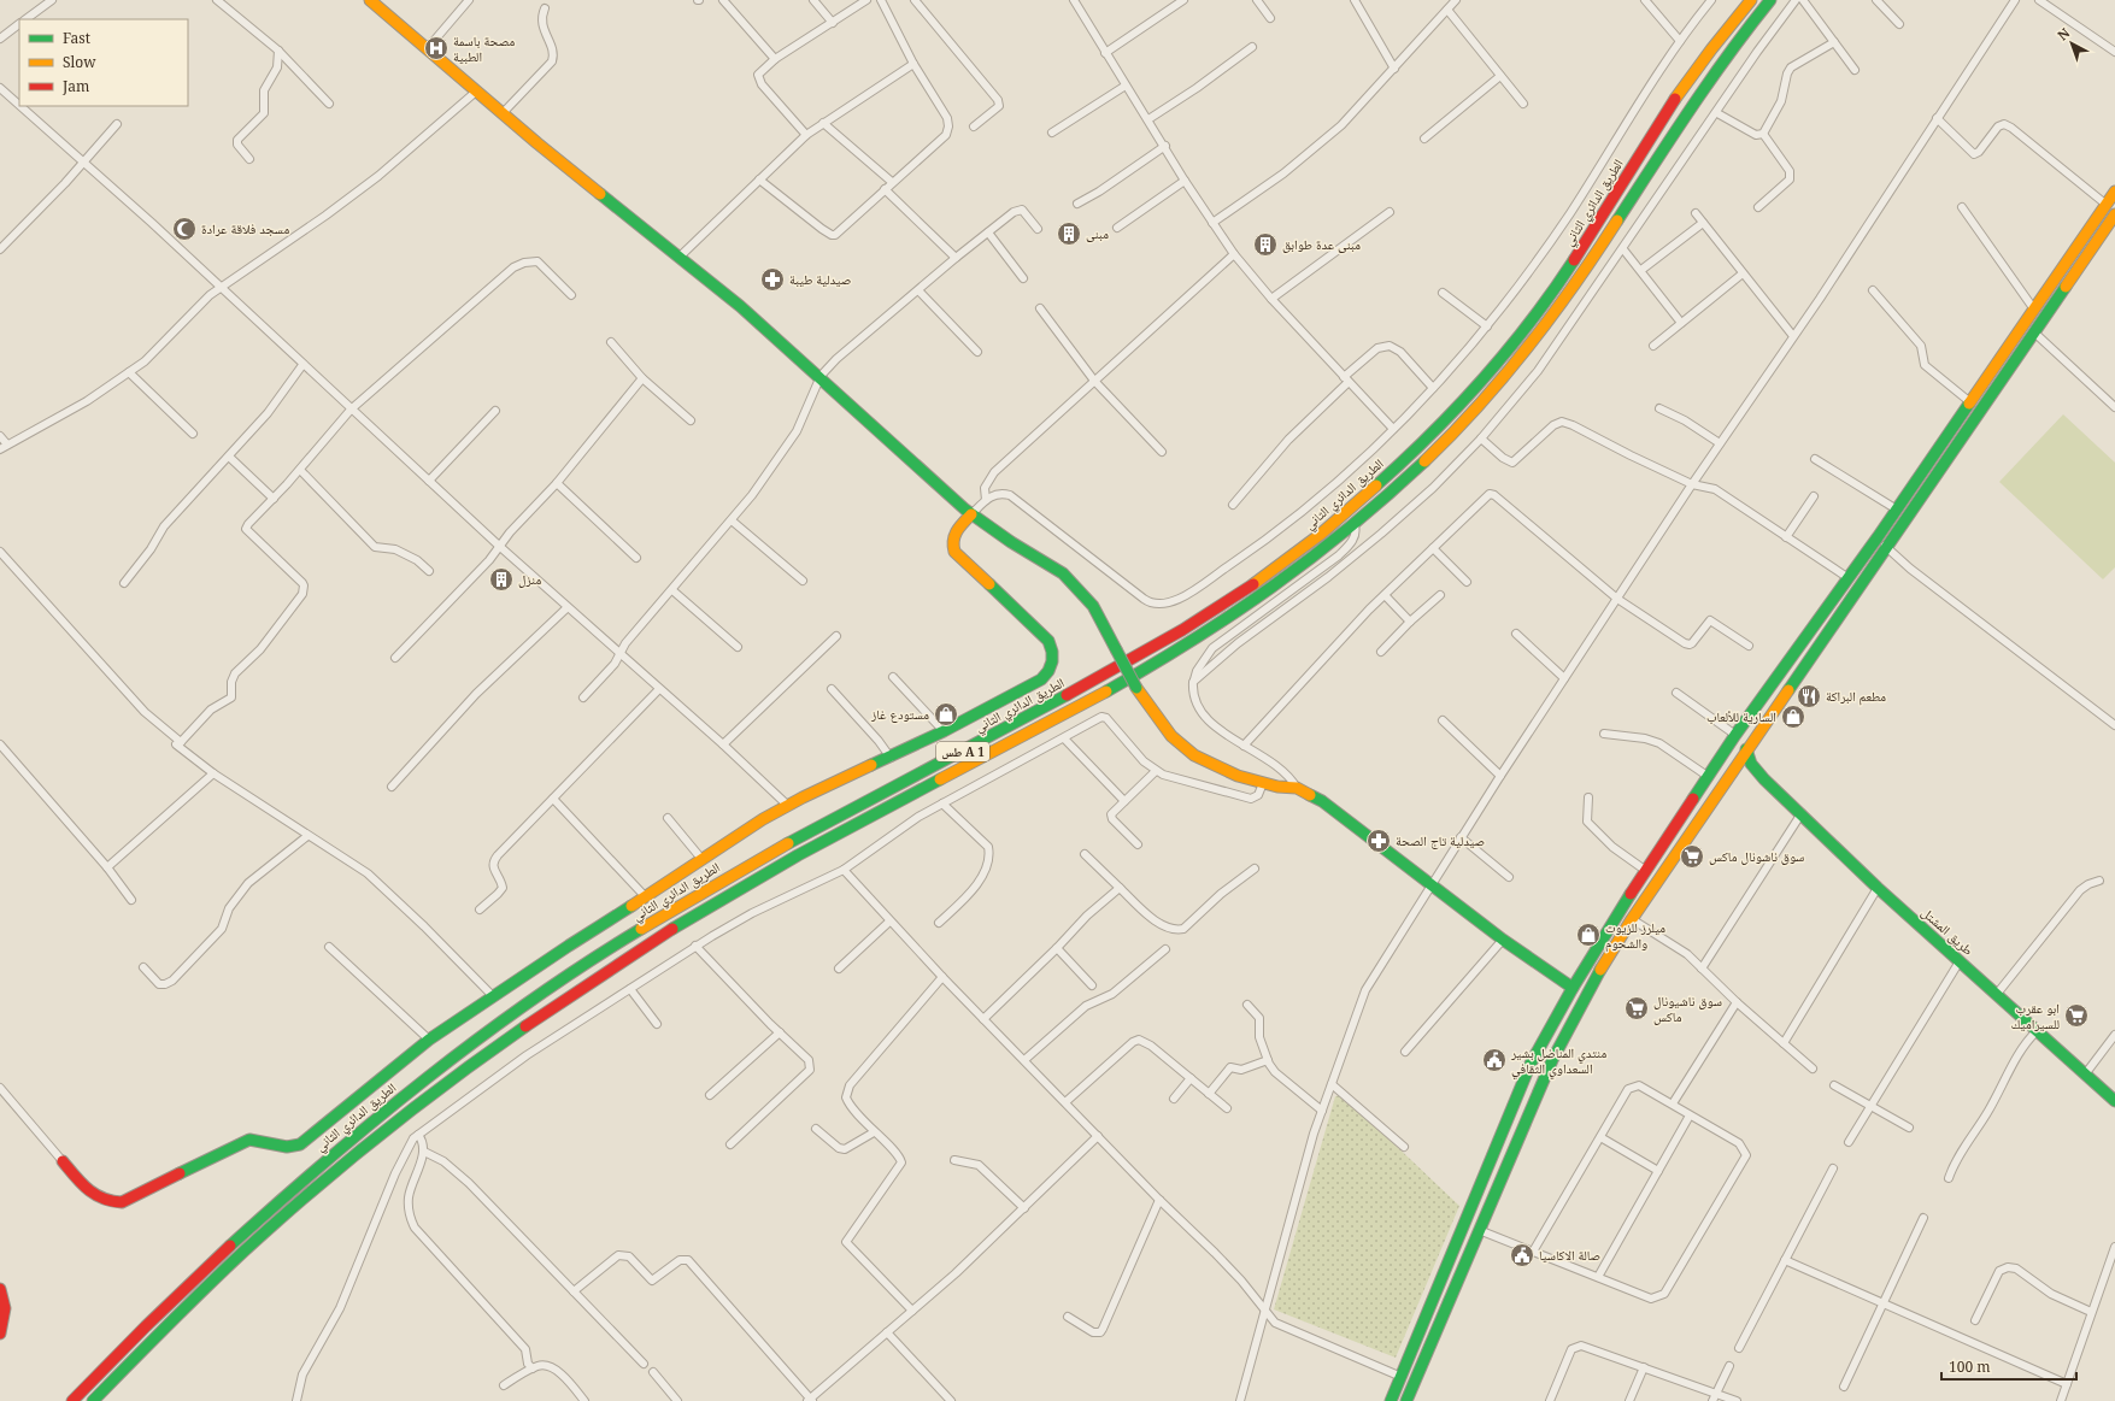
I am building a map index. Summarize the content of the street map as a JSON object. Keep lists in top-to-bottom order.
{
  "streets": {
    "main road": ["الطريق الدائري الثاني", "طس A 1", "طريق المشتل"]
  },
  "places": {
    "hospital": ["مصحة باسمة الطبية"],
    "mosque": ["مسجد فلاقة عرادة"],
    "building": ["مبنى", "مبنى عدة طوابق", "منزل"],
    "pharmacy": ["صيدلية طيبة", "صيدلية تاج الصحة"],
    "restaurant": ["مطعم البراكة"],
    "shop": ["مستودع غاز", "السارية للألعاب", "ميلرز للزيوت والشحوم"],
    "supermarket": ["سوق ناشونال ماكس", "سوق ناشيونال ماكس", "ابو عقرب للسيراميك"],
    "public building": ["منتدي المناضل بشير السعداوي الثقافي", "صالة الاكاسيا"]
  },
  "legend": ["Fast", "Slow", "Jam"],
  "scale_bar": "100 m",
  "north": "top left"
}
